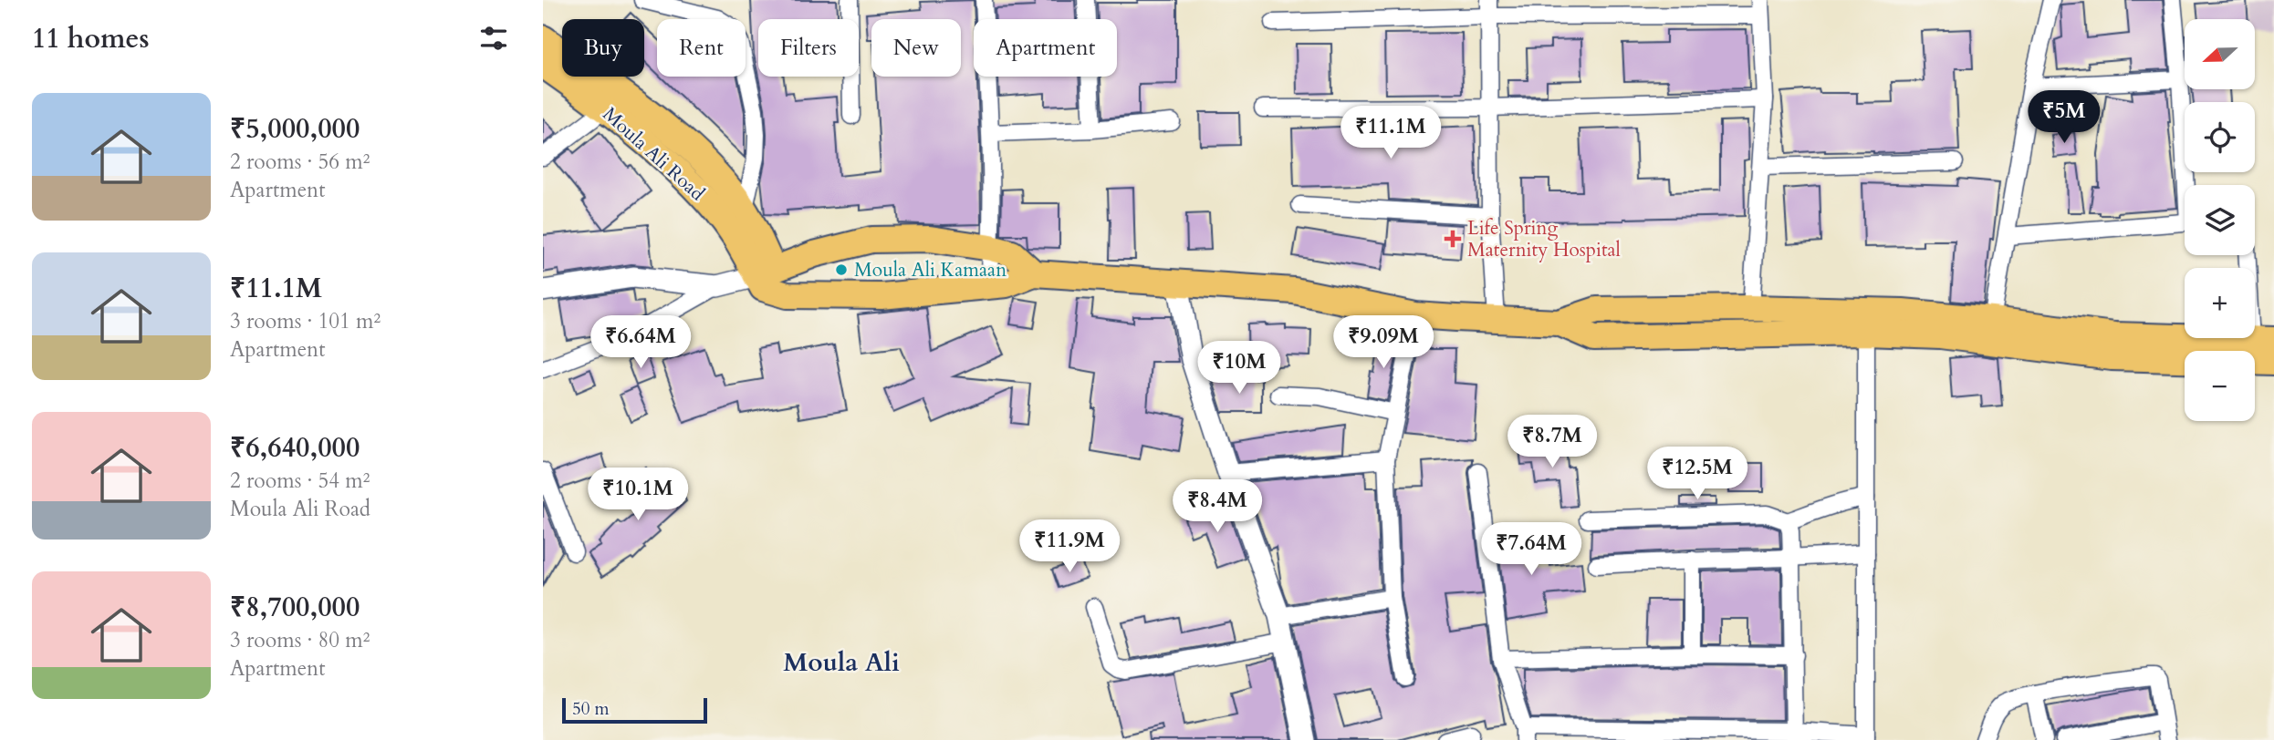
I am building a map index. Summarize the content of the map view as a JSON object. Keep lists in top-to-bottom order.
{
  "streets": {
    "main road": ["Moula Ali Road"]
  },
  "districts": ["Moula Ali"],
  "places": {
    "health": ["Life Spring Maternity Hospital"],
    "other": ["Moula Ali Kamaan"]
  },
  "scale_bar": "50 m",
  "north": "left",
  "page": {
    "heading": "11 homes",
    "map_buttons": ["+", "−"],
    "chip": [
      "Buy",
      "Rent",
      "Filters",
      "New",
      "Apartment"
    ],
    "list": [
      {
        "name": "₹5,000,000",
        "note": "2 rooms · 56 m² · Apartment"
      },
      {
        "name": "₹11.1M",
        "note": "3 rooms · 101 m² · Apartment"
      },
      {
        "name": "₹6,640,000",
        "note": "2 rooms · 54 m² · Moula Ali Road"
      },
      {
        "name": "₹8,700,000",
        "note": "3 rooms · 80 m² · Apartment"
      }
    ],
    "price": [
      "₹5M",
      "₹11.1M",
      "₹6.64M",
      "₹9.09M",
      "₹10M",
      "₹8.7M",
      "₹12.5M",
      "₹10.1M",
      "₹8.4M",
      "₹11.9M",
      "₹7.64M"
    ],
    "scale": "50 m"
  }
}
